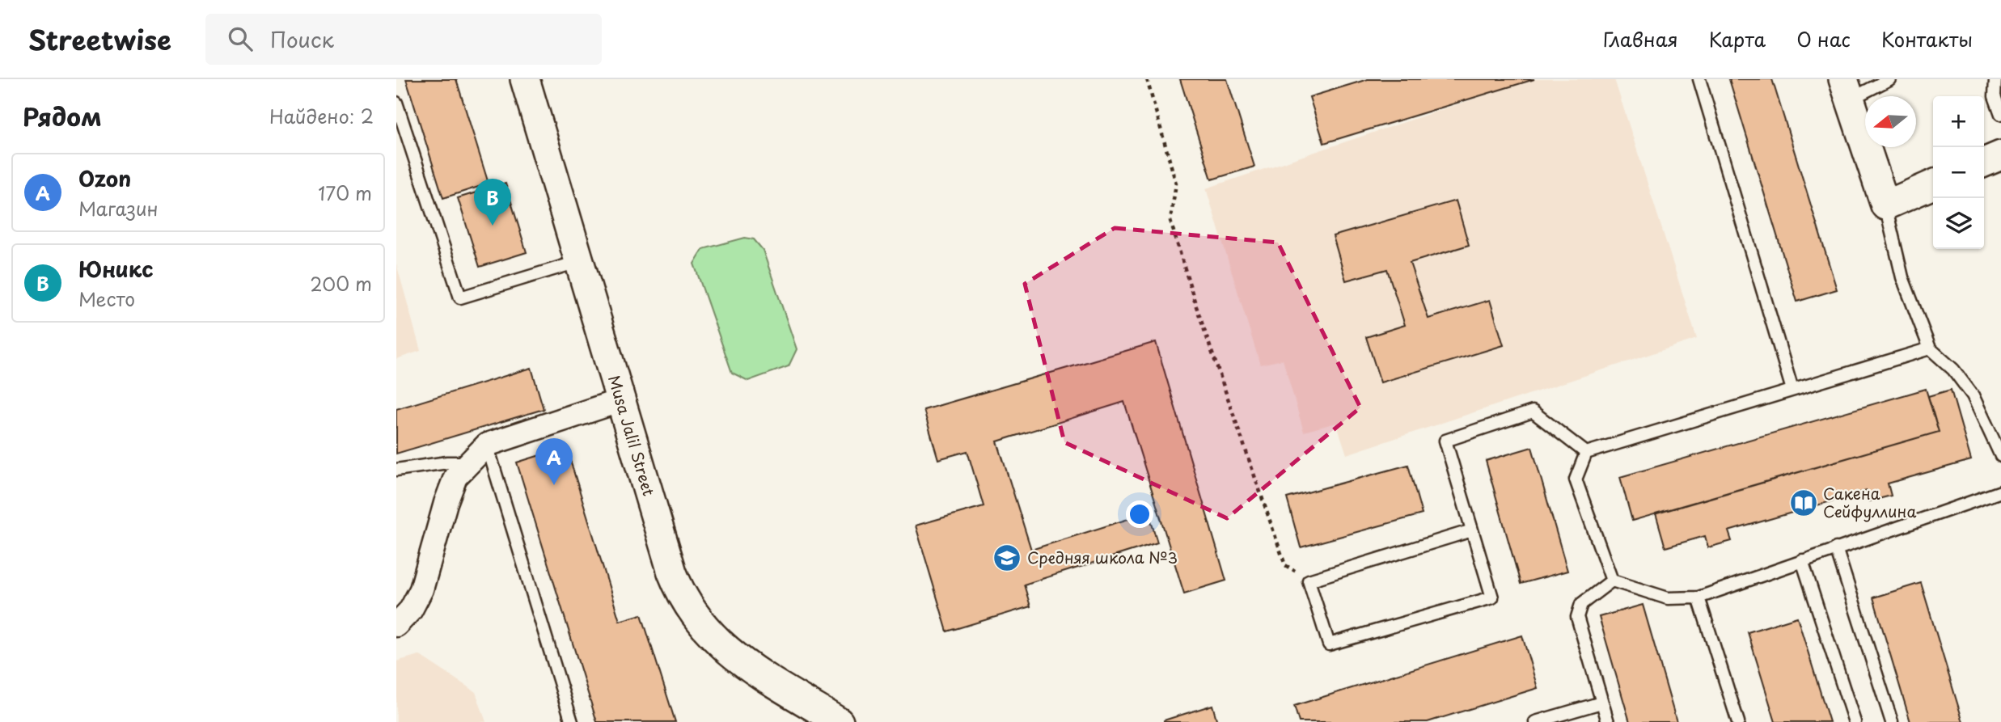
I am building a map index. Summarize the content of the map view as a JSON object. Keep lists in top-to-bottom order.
{
  "streets": {
    "street": ["Musa Jalil Street"]
  },
  "places": {
    "library": ["Сакена Сейфуллина"],
    "school or university": ["Средняя школа №3"]
  },
  "north": "left",
  "page": {
    "header": "Streetwise",
    "search": "Поиск",
    "nav": [
      "Главная",
      "Карта",
      "О нас",
      "Контакты"
    ],
    "heading": ["Рядом", "Найдено: 2"],
    "map_buttons": ["+", "−"],
    "list": [
      {
        "mark": "A",
        "name": "Ozon",
        "note": "Магазин",
        "value": "170 m"
      },
      {
        "mark": "B",
        "name": "Юникс",
        "note": "Место",
        "value": "200 m"
      }
    ],
    "pins": ["B", "A"]
  }
}
